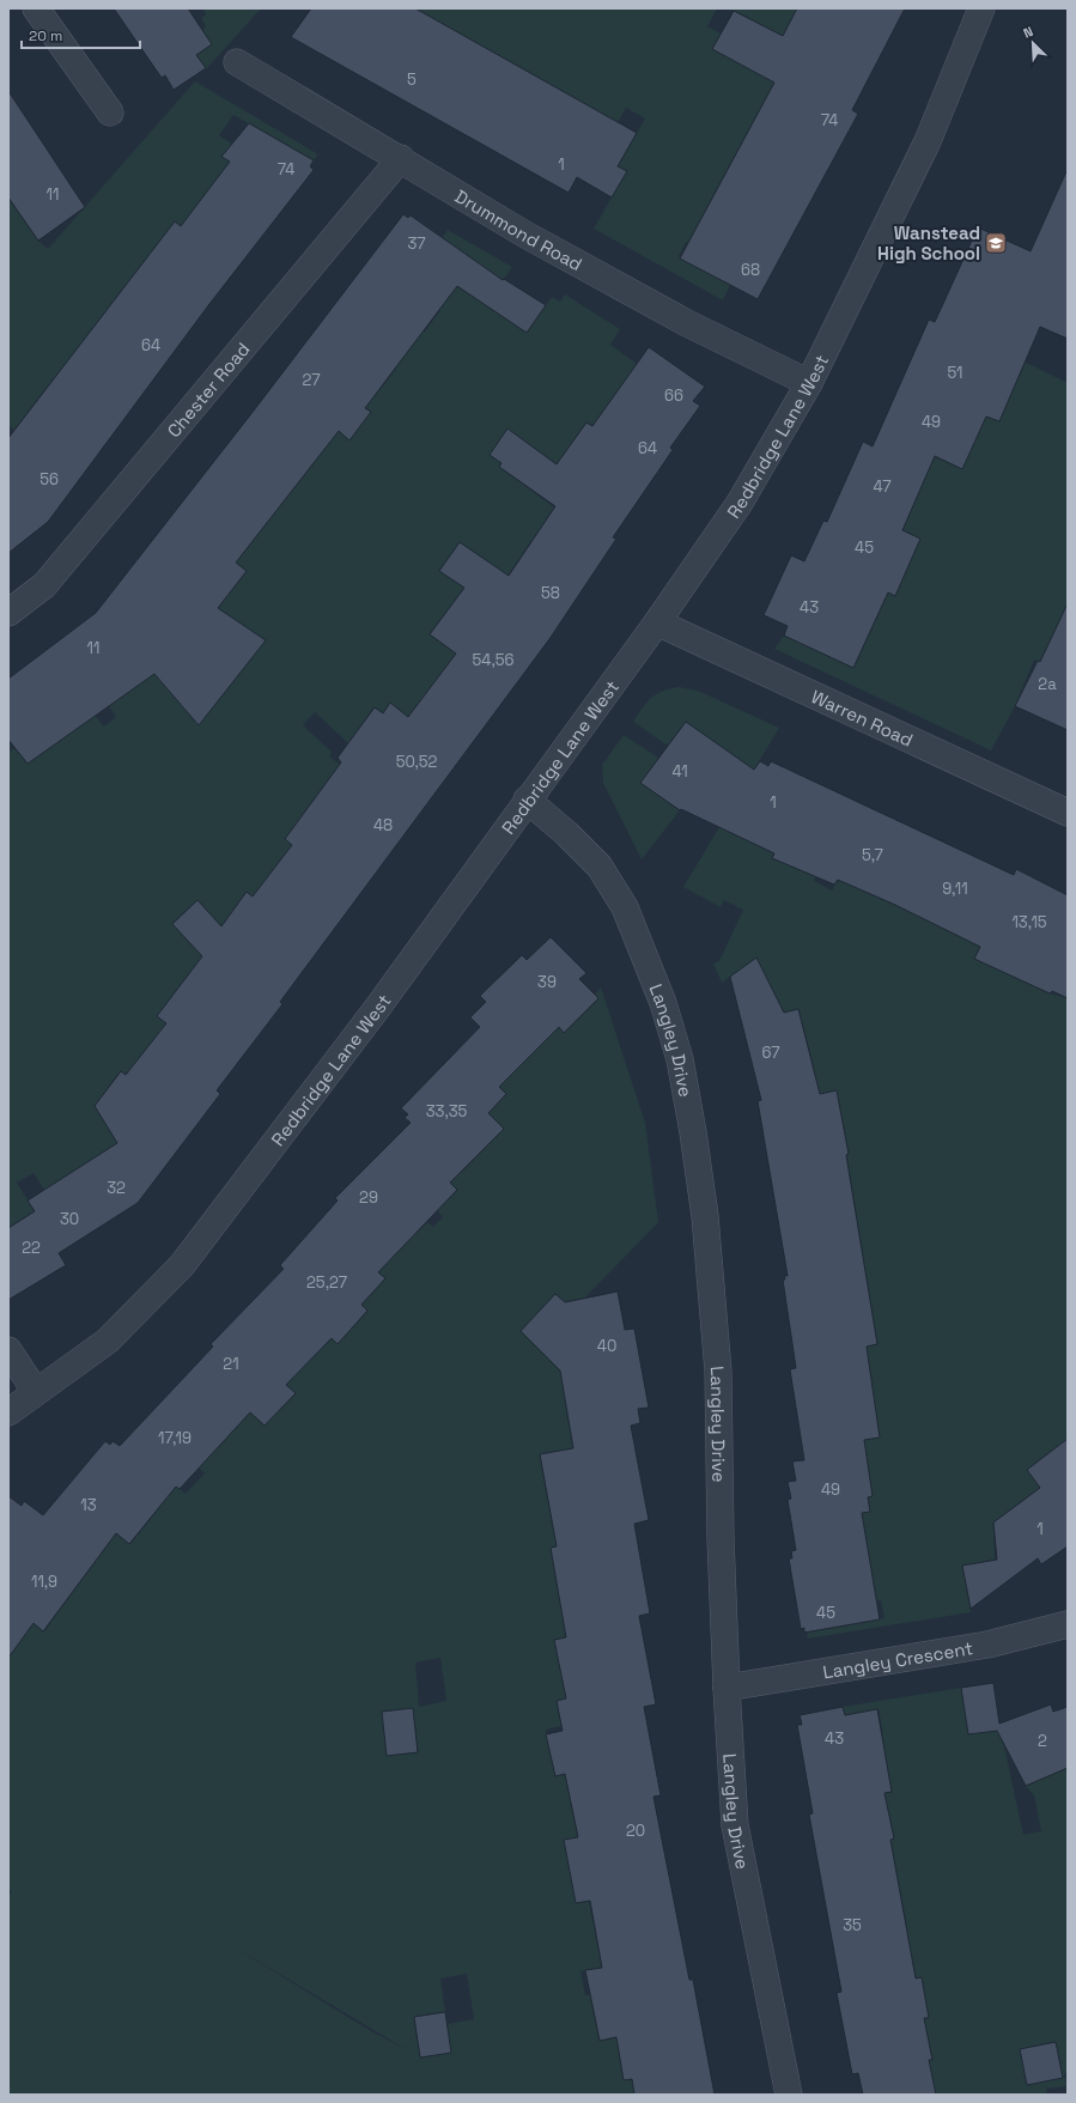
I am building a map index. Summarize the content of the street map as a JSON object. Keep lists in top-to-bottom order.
{
  "streets": {
    "street": [
      "Drummond Road",
      "Chester Road",
      "Redbridge Lane West",
      "Warren Road",
      "Langley Drive",
      "Langley Crescent"
    ]
  },
  "crossings": [
    ["Drummond Road", "Chester Road"],
    ["Drummond Road", "Redbridge Lane West"],
    ["Redbridge Lane West", "Warren Road"],
    ["Redbridge Lane West", "Langley Drive"],
    ["Langley Drive", "Langley Crescent"]
  ],
  "places": {
    "school or university": ["Wanstead High School"]
  },
  "house_numbers": [
    "5",
    "74",
    "1",
    "74",
    "11",
    "37",
    "68",
    "64",
    "51",
    "27",
    "66",
    "49",
    "64",
    "56",
    "47",
    "45",
    "58",
    "43",
    "11",
    "54,56",
    "2a",
    "50,52",
    "41",
    "1",
    "48",
    "5,7",
    "9,11",
    "13,15",
    "39",
    "67",
    "33,35",
    "32",
    "29",
    "30",
    "22",
    "25,27",
    "40",
    "21",
    "17,19",
    "49",
    "13",
    "1",
    "11,9",
    "45",
    "43",
    "2",
    "20",
    "35"
  ],
  "scale_bar": "20 m",
  "north": "top left"
}
